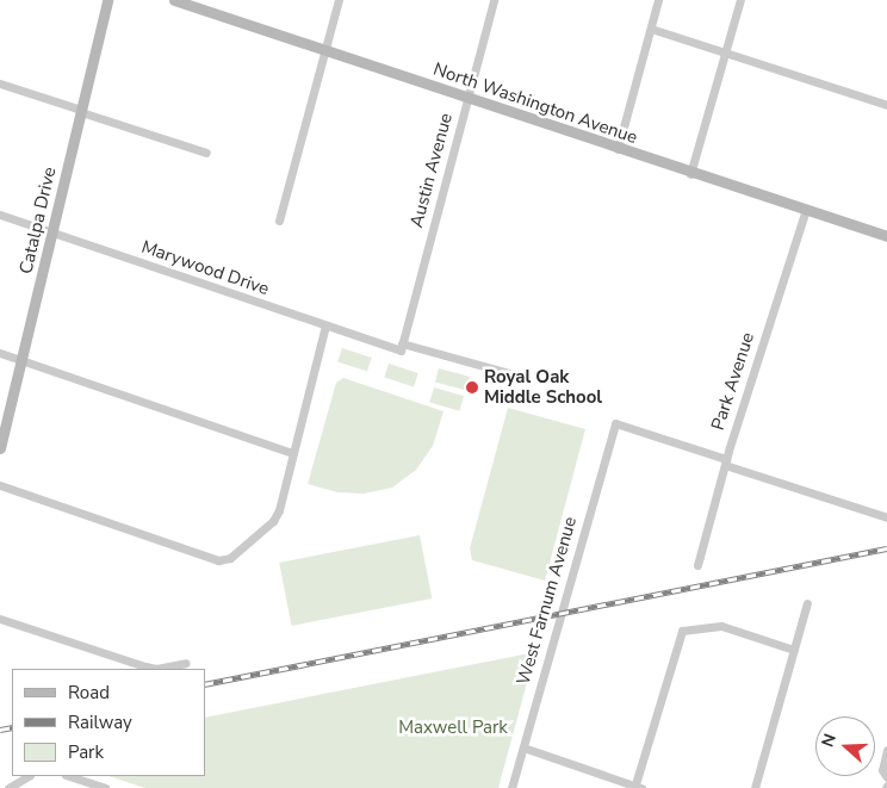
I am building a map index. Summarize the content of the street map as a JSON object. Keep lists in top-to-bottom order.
{
  "streets": {
    "street": [
      "North Washington Avenue",
      "Austin Avenue",
      "Catalpa Drive",
      "Marywood Drive",
      "Park Avenue",
      "West Farnum Avenue"
    ]
  },
  "crossings": [
    ["North Washington Avenue", "Austin Avenue"],
    ["North Washington Avenue", "Park Avenue"],
    ["Austin Avenue", "Marywood Drive"],
    ["Catalpa Drive", "Marywood Drive"],
    ["Park Avenue", "West Farnum Avenue"]
  ],
  "parks": ["Maxwell Park"],
  "places": ["Royal Oak Middle School"],
  "legend": ["Road", "Railway", "Park"],
  "north": "left"
}
